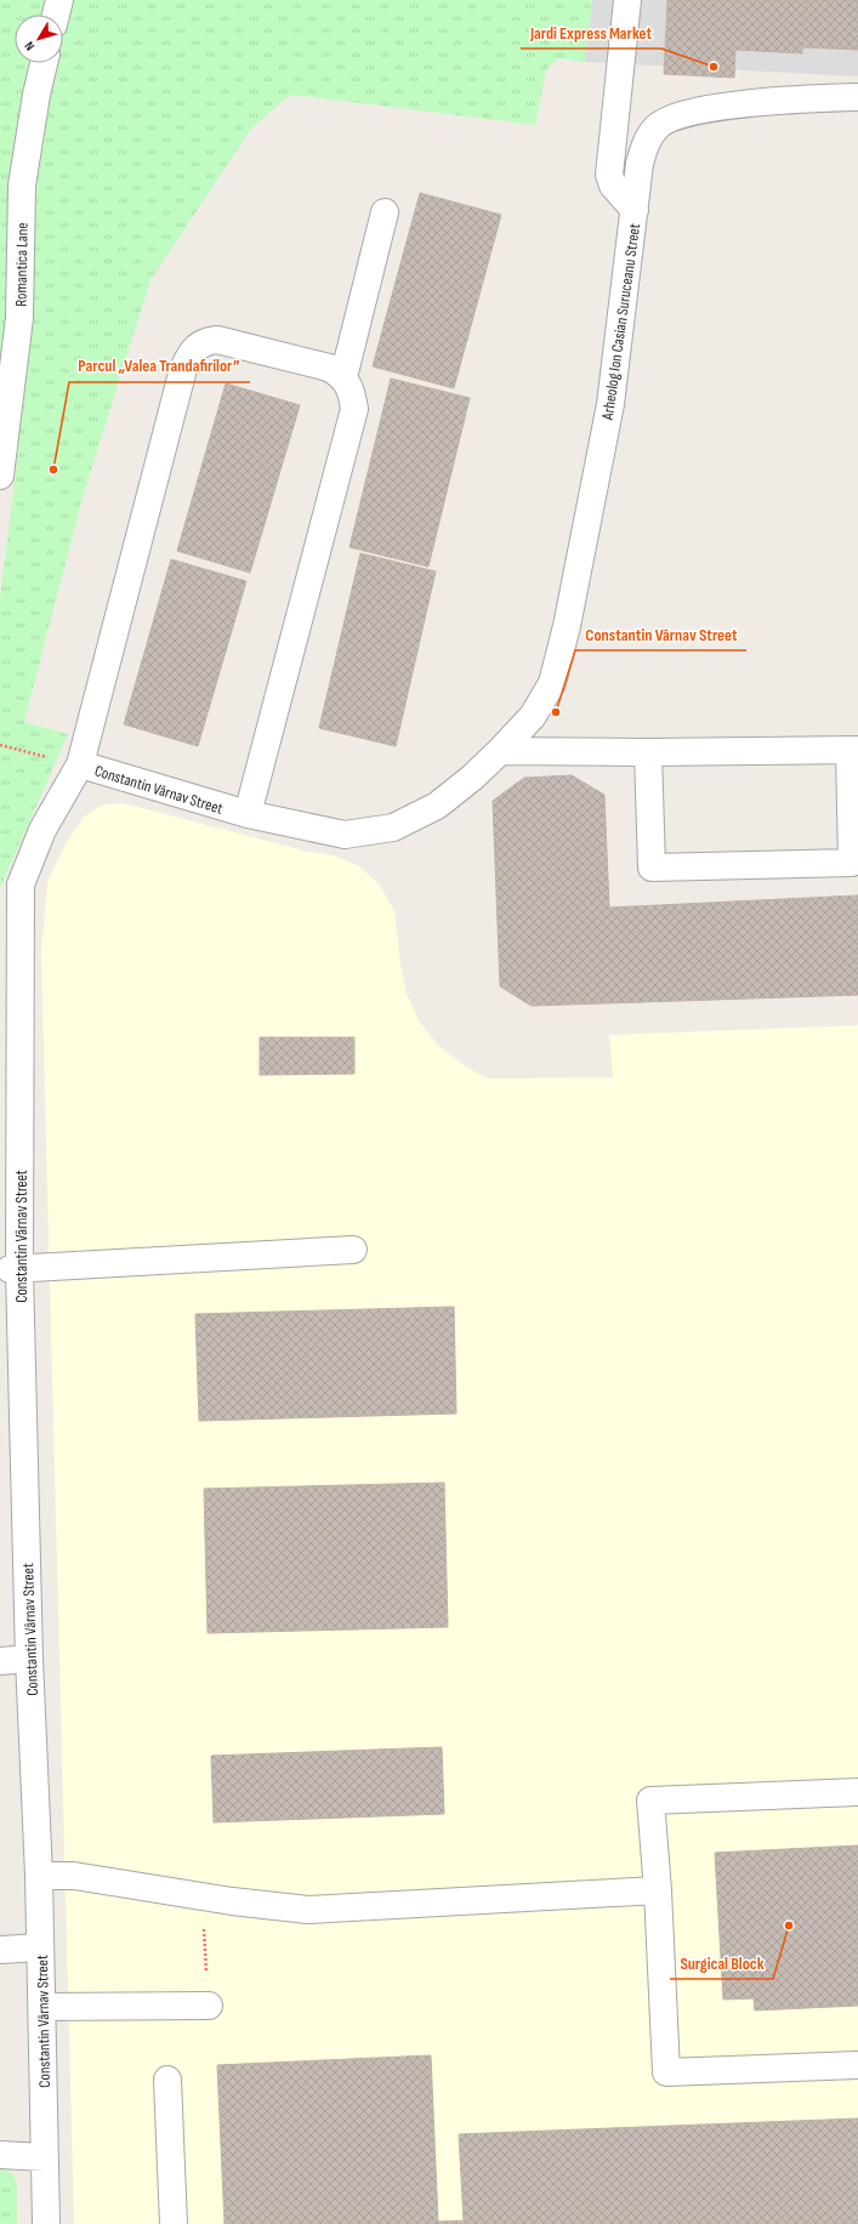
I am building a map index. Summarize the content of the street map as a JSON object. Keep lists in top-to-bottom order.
{
  "streets": {
    "street": ["Romantica Lane", "Arheolog Ion Casian Suruceanu Street", "Constantin Vârnav Street"]
  },
  "crossings": [
    ["Arheolog Ion Casian Suruceanu Street", "Constantin Vârnav Street"]
  ],
  "places": [
    "Jardi Express Market",
    "Parcul „Valea Trandafirilor”",
    "Constantin Vârnav Street",
    "Surgical Block"
  ],
  "north": "bottom left"
}
